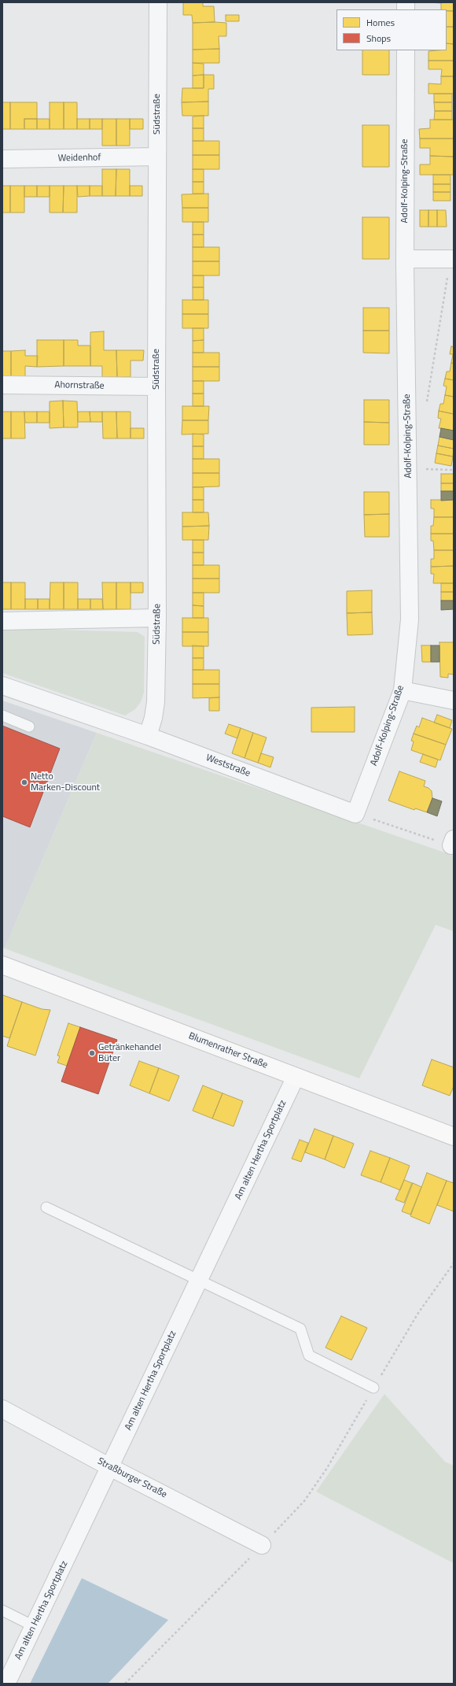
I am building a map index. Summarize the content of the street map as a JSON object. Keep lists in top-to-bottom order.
{
  "streets": {
    "street": [
      "Südstraße",
      "Weidenhof",
      "Adolf-Kolping-Straße",
      "Ahornstraße",
      "Weststraße",
      "Blumenrather Straße",
      "Am alten Hertha Sportplatz",
      "Straßburger Straße"
    ]
  },
  "crossings": [
    ["Südstraße", "Weidenhof"],
    ["Südstraße", "Ahornstraße"],
    ["Südstraße", "Weststraße"],
    ["Adolf-Kolping-Straße", "Weststraße"],
    ["Blumenrather Straße", "Am alten Hertha Sportplatz"],
    ["Am alten Hertha Sportplatz", "Straßburger Straße"]
  ],
  "places": ["Netto Marken-Discount", "Getränkehandel Büter"],
  "legend": ["Homes", "Shops"]
}
